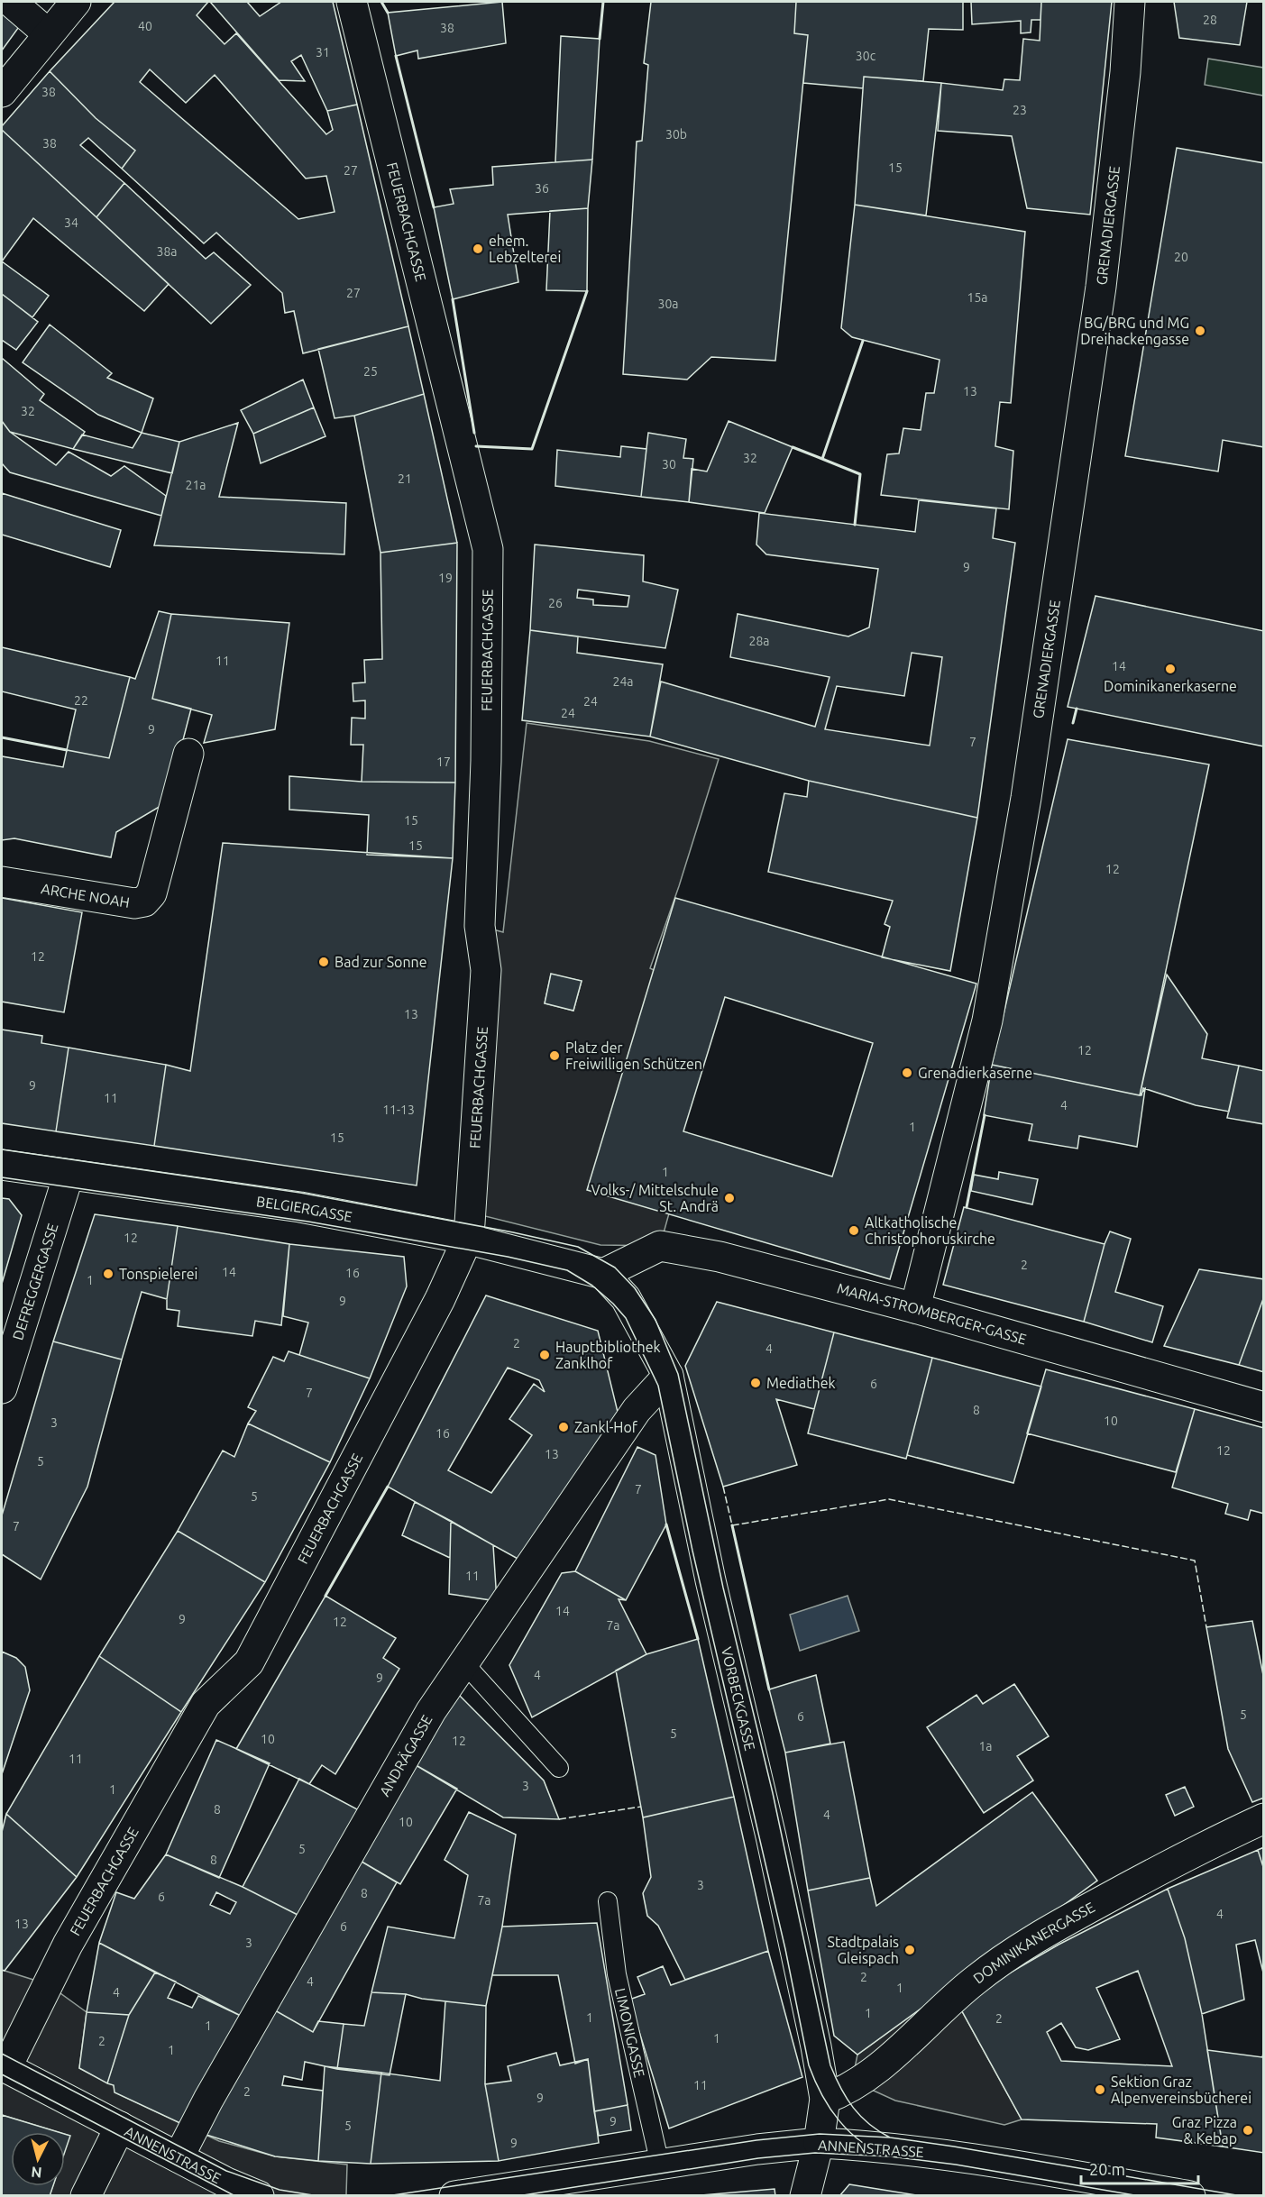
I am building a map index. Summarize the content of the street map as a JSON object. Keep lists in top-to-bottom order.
{
  "streets": {
    "street": [
      "FEUERBACHGASSE",
      "GRENADIERGASSE",
      "ARCHE NOAH",
      "BELGIERGASSE",
      "DEFREGGERGASSE",
      "MARIA-STROMBERGER-GASSE",
      "VORBECKGASSE",
      "ANDRÄGASSE",
      "DOMINIKANERGASSE",
      "ANNENSTRASSE"
    ],
    "lane": ["LIMONIGASSE"]
  },
  "crossings": [
    ["FEUERBACHGASSE", "BELGIERGASSE"],
    ["FEUERBACHGASSE", "ANNENSTRASSE"],
    ["GRENADIERGASSE", "MARIA-STROMBERGER-GASSE"],
    ["BELGIERGASSE", "DEFREGGERGASSE"],
    ["BELGIERGASSE", "MARIA-STROMBERGER-GASSE"],
    ["BELGIERGASSE", "VORBECKGASSE"],
    ["MARIA-STROMBERGER-GASSE", "VORBECKGASSE"],
    ["VORBECKGASSE", "ANDRÄGASSE"],
    ["VORBECKGASSE", "DOMINIKANERGASSE"],
    ["VORBECKGASSE", "ANNENSTRASSE"],
    ["ANDRÄGASSE", "ANNENSTRASSE"],
    ["LIMONIGASSE", "ANNENSTRASSE"]
  ],
  "places": [
    "ehem. Lebzelterei",
    "BG/BRG und MG Dreihackengasse",
    "Dominikanerkaserne",
    "Bad zur Sonne",
    "Platz der Freiwilligen Schützen",
    "Grenadierkaserne",
    "Volks-/ Mittelschule St. Andrä",
    "Altkatholische Christophoruskirche",
    "Tonspielerei",
    "Hauptbibliothek Zanklhof",
    "Mediathek",
    "Zankl-Hof",
    "Stadtpalais Gleispach",
    "Sektion Graz Alpenvereinsbücherei",
    "Graz Pizza & Kebap"
  ],
  "house_numbers": [
    "28",
    "40",
    "38",
    "31",
    "30c",
    "38",
    "23",
    "30b",
    "38",
    "15",
    "27",
    "36",
    "34",
    "38a",
    "20",
    "27",
    "15a",
    "30a",
    "25",
    "13",
    "32",
    "32",
    "30",
    "21",
    "21a",
    "9",
    "19",
    "26",
    "28a",
    "11",
    "14",
    "24a",
    "22",
    "24",
    "24",
    "9",
    "7",
    "17",
    "15",
    "15",
    "12",
    "12",
    "13",
    "12",
    "9",
    "11",
    "4",
    "11-13",
    "1",
    "15",
    "1",
    "12",
    "2",
    "14",
    "16",
    "1",
    "9",
    "2",
    "4",
    "6",
    "7",
    "8",
    "10",
    "3",
    "16",
    "12",
    "13",
    "5",
    "7",
    "5",
    "7",
    "11",
    "14",
    "9",
    "12",
    "7a",
    "4",
    "9",
    "5",
    "6",
    "5",
    "10",
    "12",
    "1a",
    "11",
    "3",
    "1",
    "8",
    "4",
    "10",
    "5",
    "8",
    "3",
    "8",
    "6",
    "7a",
    "4",
    "13",
    "6",
    "3",
    "2",
    "4",
    "1",
    "4",
    "1",
    "1",
    "2",
    "1",
    "1",
    "2",
    "1",
    "11",
    "2",
    "9",
    "9",
    "5",
    "9"
  ],
  "scale_bar": "20 m",
  "north": "bottom"
}
